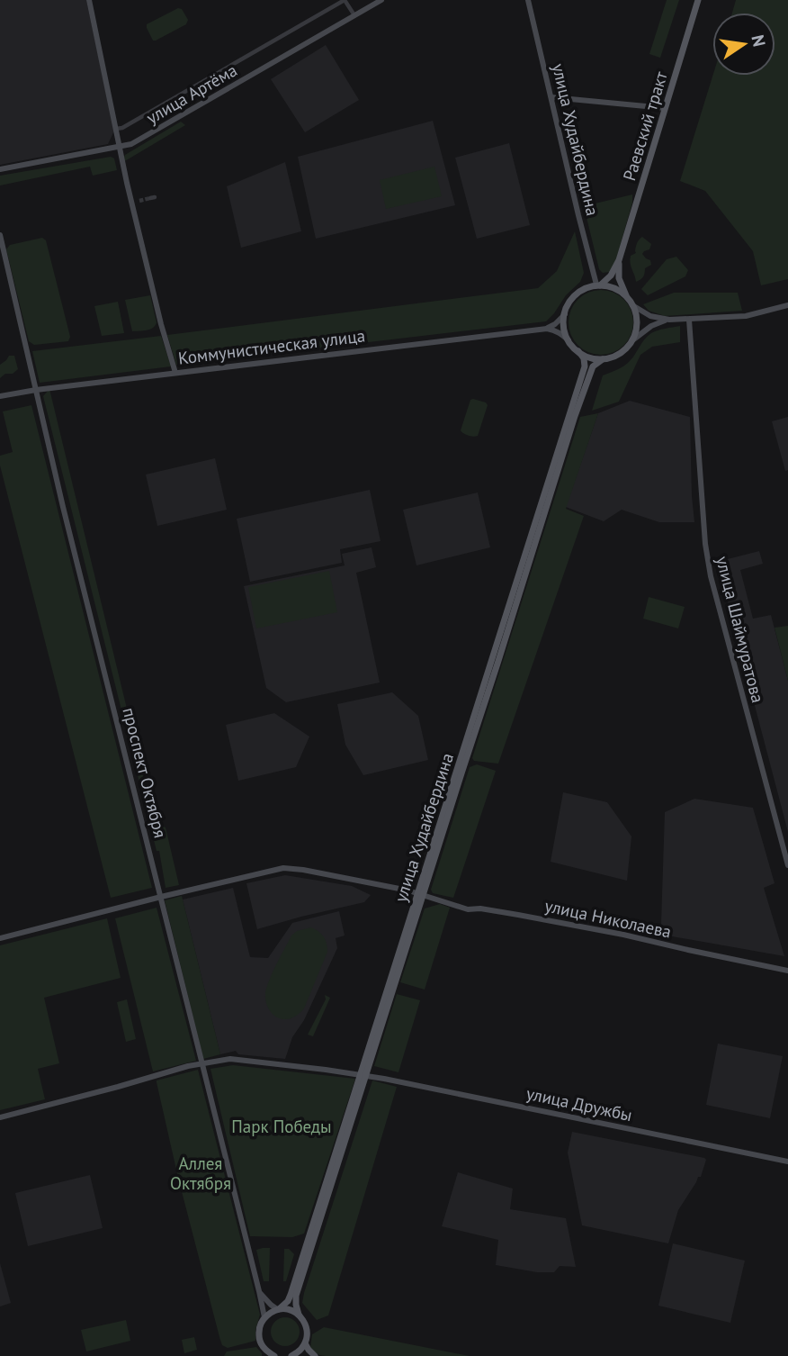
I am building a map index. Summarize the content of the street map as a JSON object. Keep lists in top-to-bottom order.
{
  "streets": {
    "main road": [
      "улица Артёма",
      "Раевский тракт",
      "улица Худайбердина",
      "Коммунистическая улица",
      "улица Шаймуратова",
      "проспект Октября",
      "улица Николаева",
      "улица Дружбы"
    ]
  },
  "crossings": [
    ["Раевский тракт", "улица Худайбердина"],
    ["улица Худайбердина", "улица Николаева"],
    ["улица Худайбердина", "улица Дружбы"],
    ["Коммунистическая улица", "проспект Октября"],
    ["проспект Октября", "улица Николаева"],
    ["проспект Октября", "улица Дружбы"]
  ],
  "parks": ["Парк Победы", "Аллея Октября"],
  "north": "right"
}
